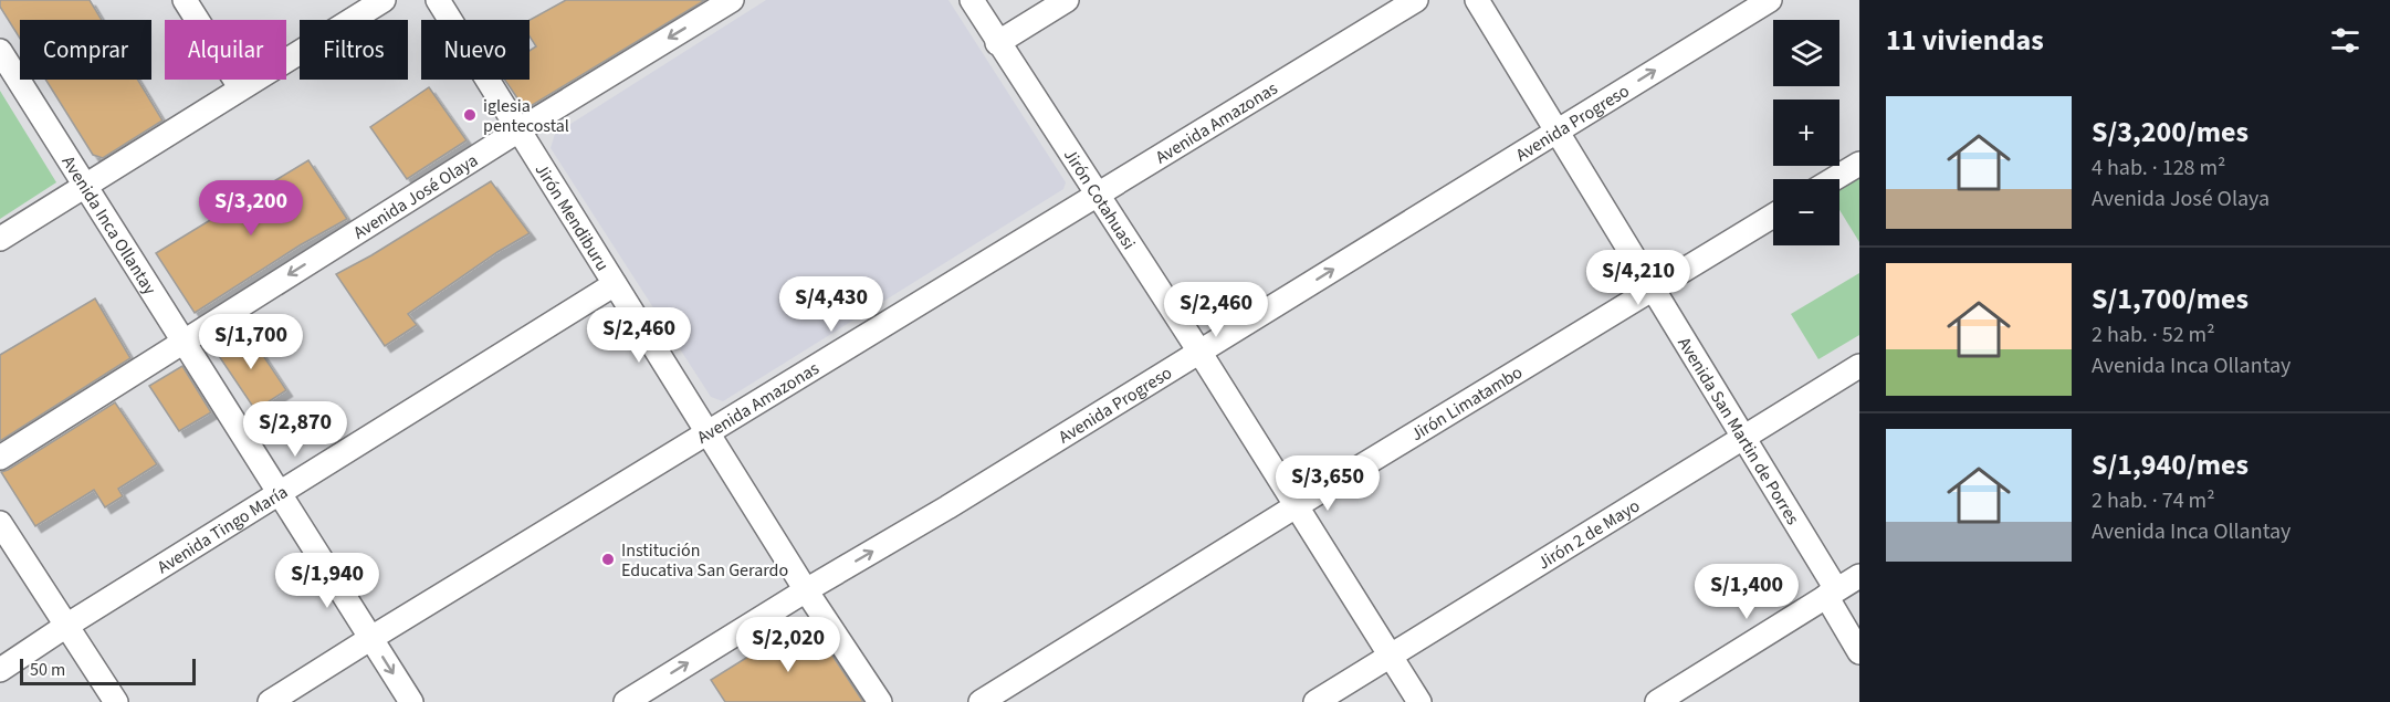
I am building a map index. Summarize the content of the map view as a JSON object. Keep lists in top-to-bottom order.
{
  "streets": {
    "street": [
      "Avenida Amazonas",
      "Avenida Progreso",
      "Avenida José Olaya",
      "Jirón Cotahuasi",
      "Jirón Mendiburu",
      "Avenida Inca Ollantay",
      "Jirón Limatambo",
      "Avenida San Martin de Porres",
      "Avenida Tingo María",
      "Jirón 2 de Mayo"
    ]
  },
  "crossings": [
    ["Avenida Amazonas", "Jirón Cotahuasi"],
    ["Avenida Amazonas", "Jirón Mendiburu"],
    ["Avenida Amazonas", "Avenida Inca Ollantay"],
    ["Avenida Progreso", "Jirón Cotahuasi"],
    ["Avenida Progreso", "Jirón Mendiburu"],
    ["Avenida Progreso", "Avenida San Martin de Porres"],
    ["Avenida José Olaya", "Jirón Mendiburu"],
    ["Avenida José Olaya", "Avenida Inca Ollantay"],
    ["Jirón Cotahuasi", "Jirón Limatambo"],
    ["Jirón Cotahuasi", "Jirón 2 de Mayo"],
    ["Jirón Mendiburu", "Avenida Tingo María"],
    ["Avenida Inca Ollantay", "Avenida Tingo María"],
    ["Jirón Limatambo", "Avenida San Martin de Porres"],
    ["Avenida San Martin de Porres", "Jirón 2 de Mayo"]
  ],
  "one_way": ["Avenida Progreso"],
  "places": ["iglesia pentecostal", "Institución Educativa San Gerardo"],
  "scale_bar": "50 m",
  "page": {
    "heading": "11 viviendas",
    "map_buttons": ["+", "−"],
    "chip": [
      "Comprar",
      "Alquilar",
      "Filtros",
      "Nuevo"
    ],
    "list": [
      {
        "name": "S/3,200/mes",
        "note": "4 hab. · 128 m² · Avenida José Olaya"
      },
      {
        "name": "S/1,700/mes",
        "note": "2 hab. · 52 m² · Avenida Inca Ollantay"
      },
      {
        "name": "S/1,940/mes",
        "note": "2 hab. · 74 m² · Avenida Inca Ollantay"
      }
    ],
    "price": [
      "S/3,200",
      "S/4,210",
      "S/4,430",
      "S/2,460",
      "S/2,460",
      "S/1,700",
      "S/2,870",
      "S/3,650",
      "S/1,940",
      "S/1,400",
      "S/2,020"
    ],
    "scale": "50 m"
  }
}
